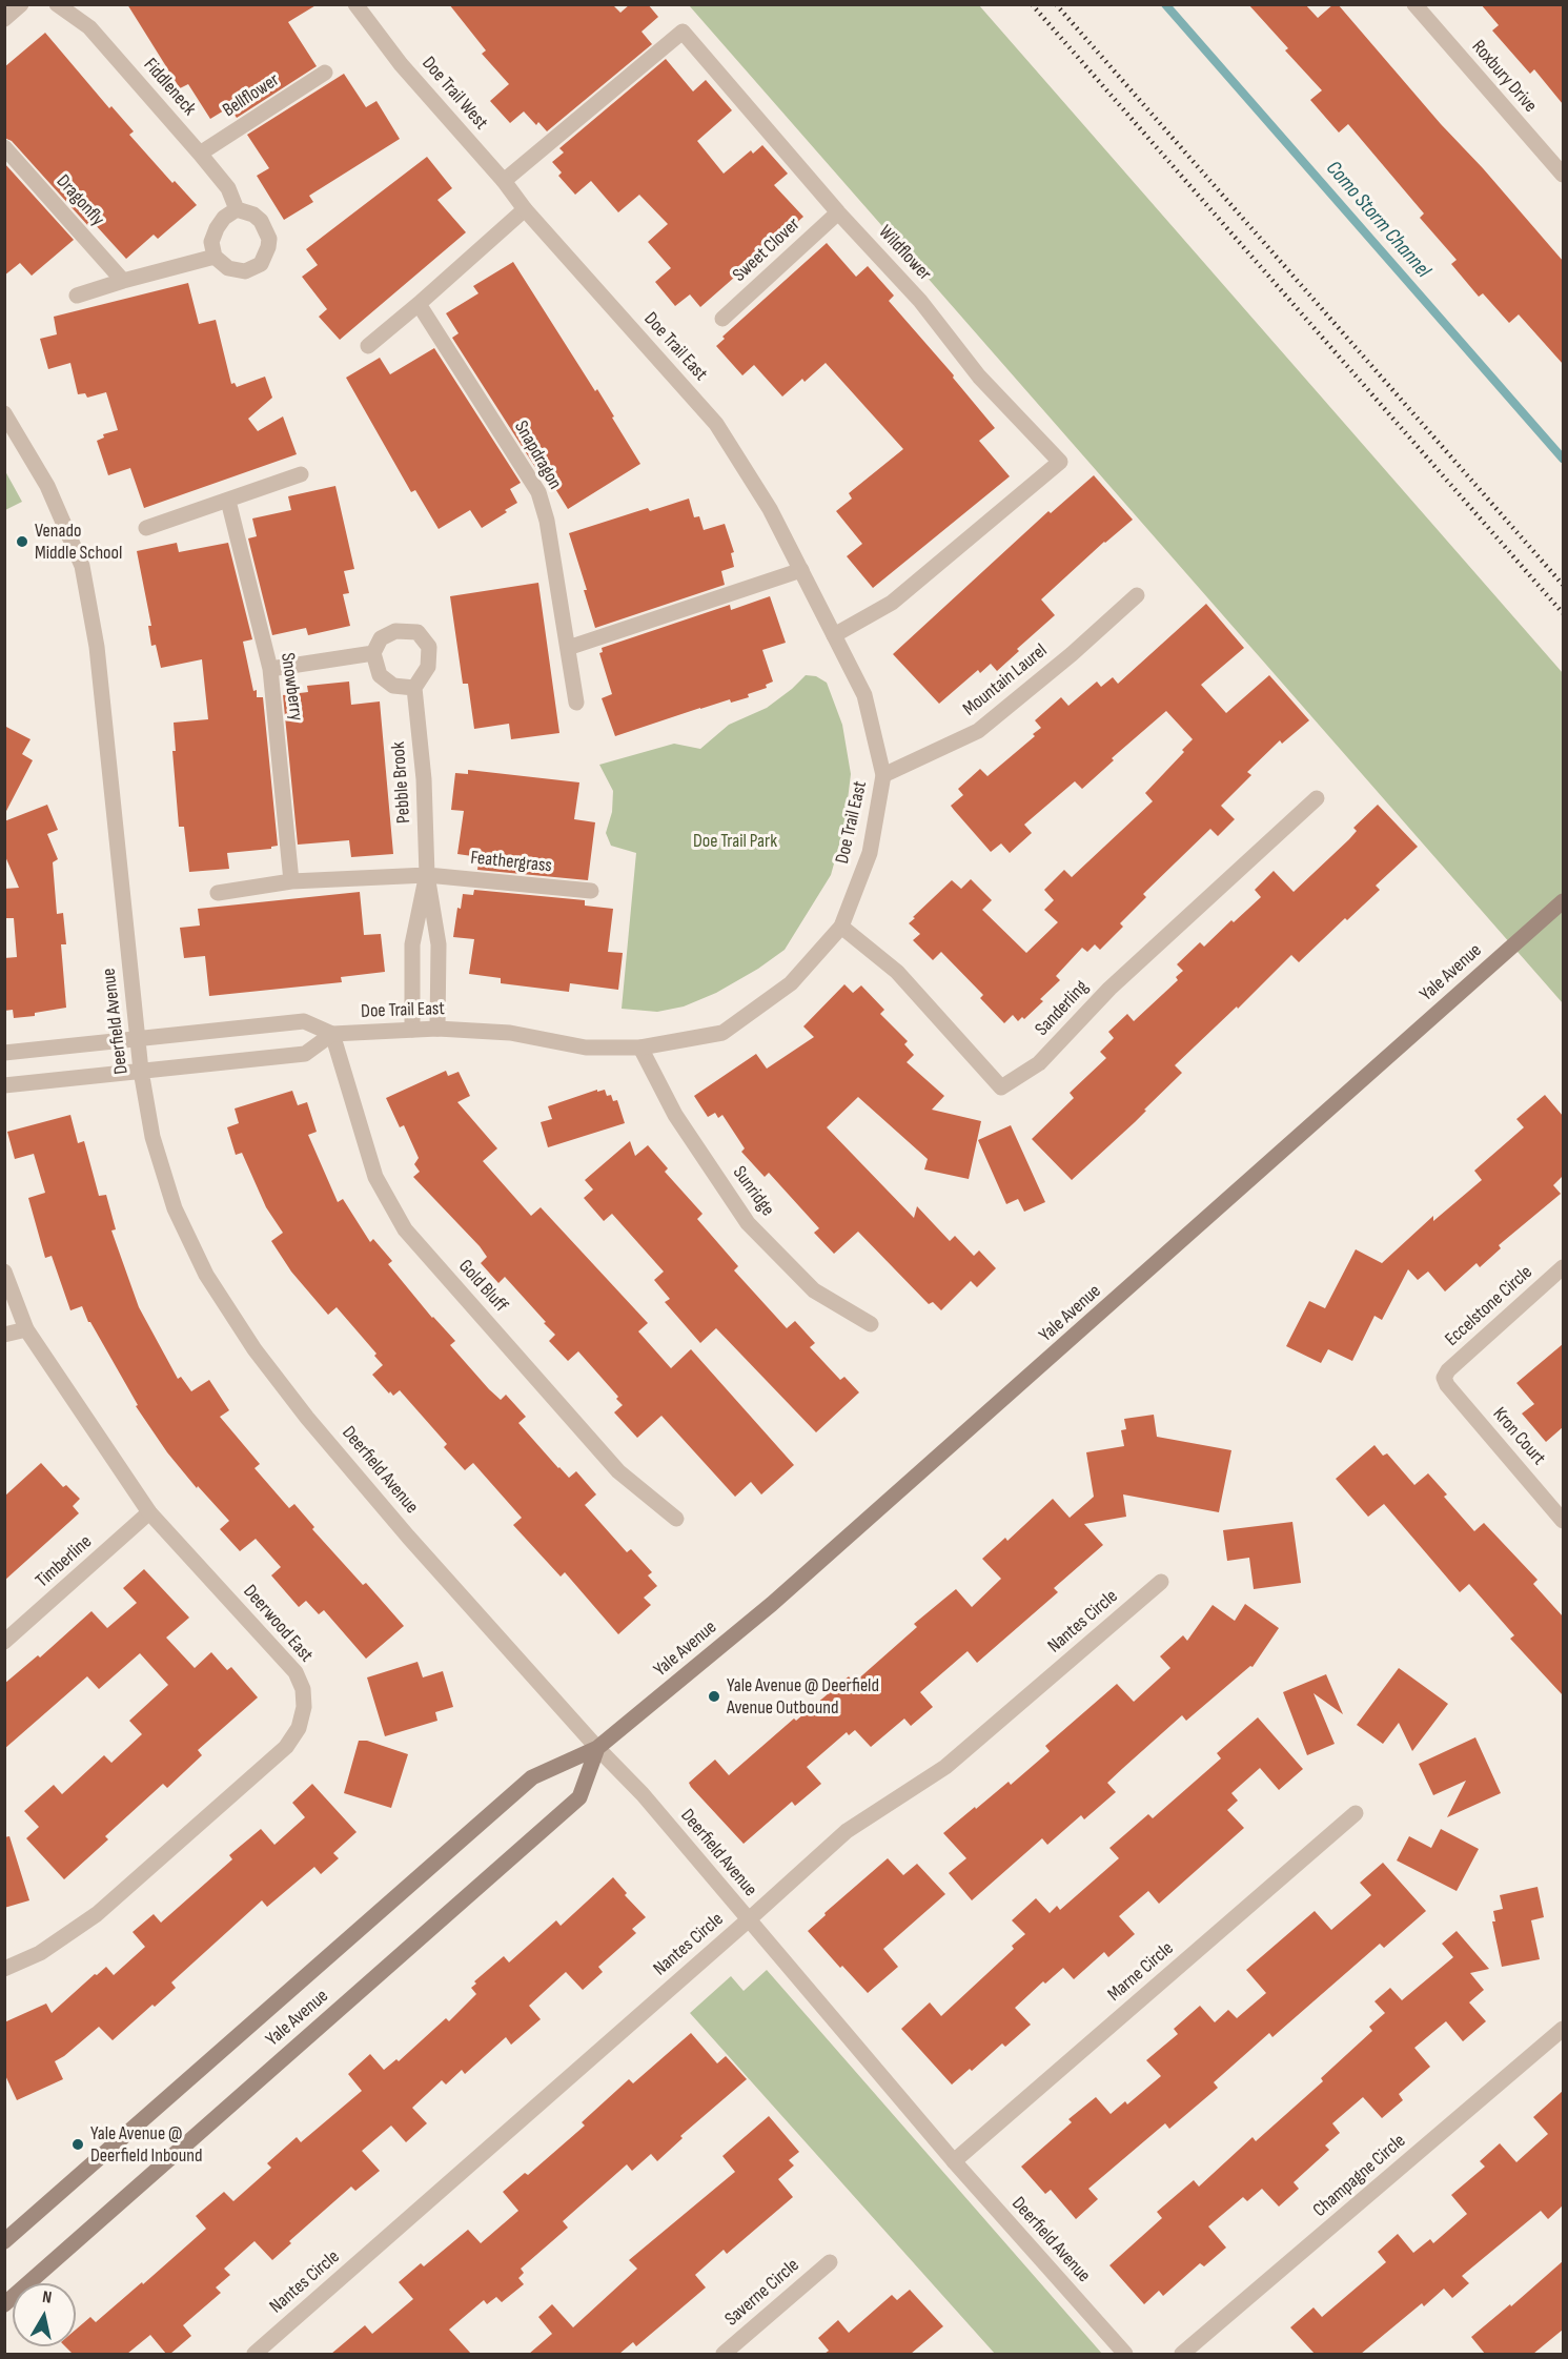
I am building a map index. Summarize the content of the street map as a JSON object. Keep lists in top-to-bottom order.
{
  "streets": {
    "main road": ["Yale Avenue"],
    "street": [
      "Roxbury Drive",
      "Fiddleneck",
      "Doe Trail West",
      "Bellflower",
      "Dragonfly",
      "Sweet Clover",
      "Wildflower",
      "Doe Trail East",
      "Snapdragon",
      "Mountain Laurel",
      "Snowberry",
      "Pebble Brook",
      "Feathergrass",
      "Sanderling",
      "Deerfield Avenue",
      "Sunridge",
      "Gold Bluff",
      "Eccelstone Circle",
      "Kron Court",
      "Timberline",
      "Nantes Circle",
      "Deerwood East",
      "Marne Circle",
      "Champagne Circle",
      "Saverne Circle"
    ]
  },
  "crossings": [
    ["Fiddleneck", "Bellflower"],
    ["Doe Trail West", "Wildflower"],
    ["Doe Trail West", "Doe Trail East"],
    ["Sweet Clover", "Wildflower"],
    ["Wildflower", "Doe Trail East"],
    ["Doe Trail East", "Mountain Laurel"],
    ["Doe Trail East", "Pebble Brook"],
    ["Doe Trail East", "Sanderling"],
    ["Doe Trail East", "Deerfield Avenue"],
    ["Doe Trail East", "Sunridge"],
    ["Doe Trail East", "Gold Bluff"],
    ["Pebble Brook", "Feathergrass"],
    ["Yale Avenue", "Deerfield Avenue"],
    ["Deerfield Avenue", "Nantes Circle"],
    ["Deerfield Avenue", "Marne Circle"],
    ["Eccelstone Circle", "Kron Court"],
    ["Timberline", "Deerwood East"]
  ],
  "water": ["Como Storm Channel"],
  "parks": ["Doe Trail Park"],
  "places": ["Venado Middle School", "Yale Avenue @ Deerfield Avenue Outbound", "Yale Avenue @ Deerfield Inbound"],
  "north": "top"
}
